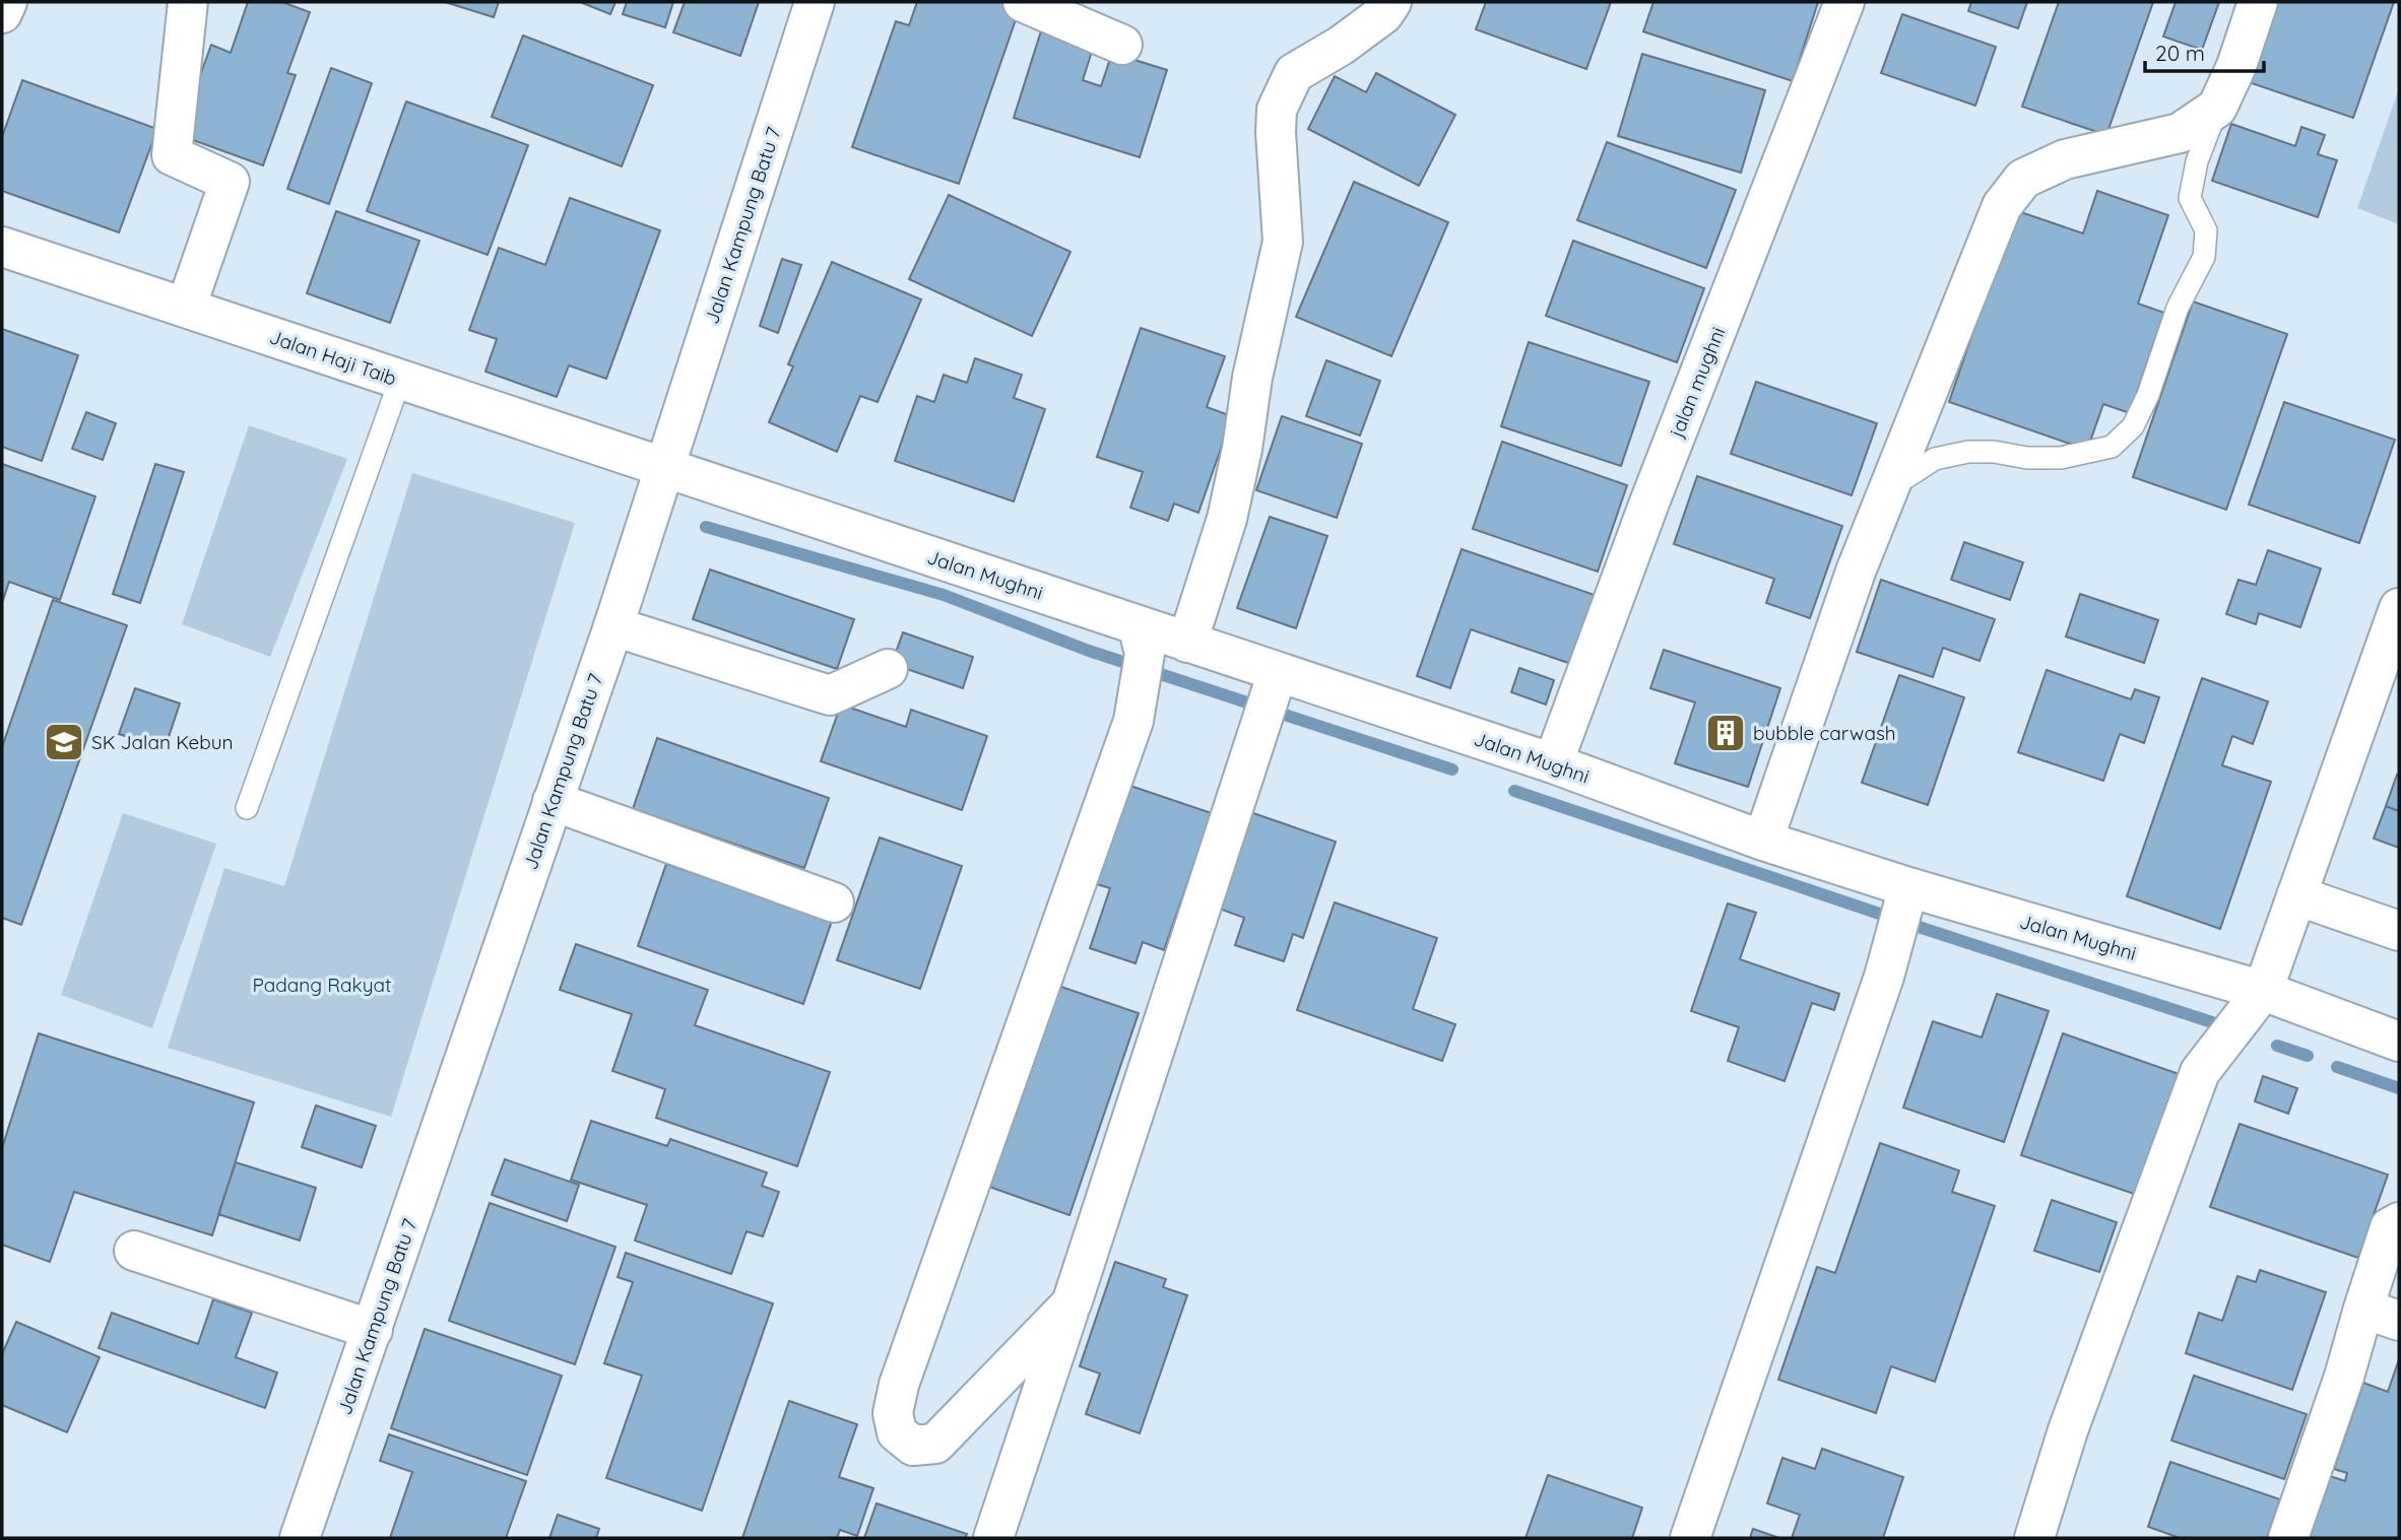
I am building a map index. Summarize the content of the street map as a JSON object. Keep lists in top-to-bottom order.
{
  "streets": {
    "street": [
      "Jalan Kampung Batu 7",
      "Jalan Haji Taib",
      "jalan mughni",
      "Jalan Mughni"
    ]
  },
  "crossings": [
    ["Jalan Kampung Batu 7", "Jalan Haji Taib"],
    ["Jalan Kampung Batu 7", "Jalan Mughni"],
    ["Jalan Haji Taib", "Jalan Mughni"],
    ["jalan mughni", "Jalan Mughni"]
  ],
  "parks": ["Padang Rakyat"],
  "places": {
    "building": ["bubble carwash"],
    "school or university": ["SK Jalan Kebun"]
  },
  "scale_bar": "20 m"
}
